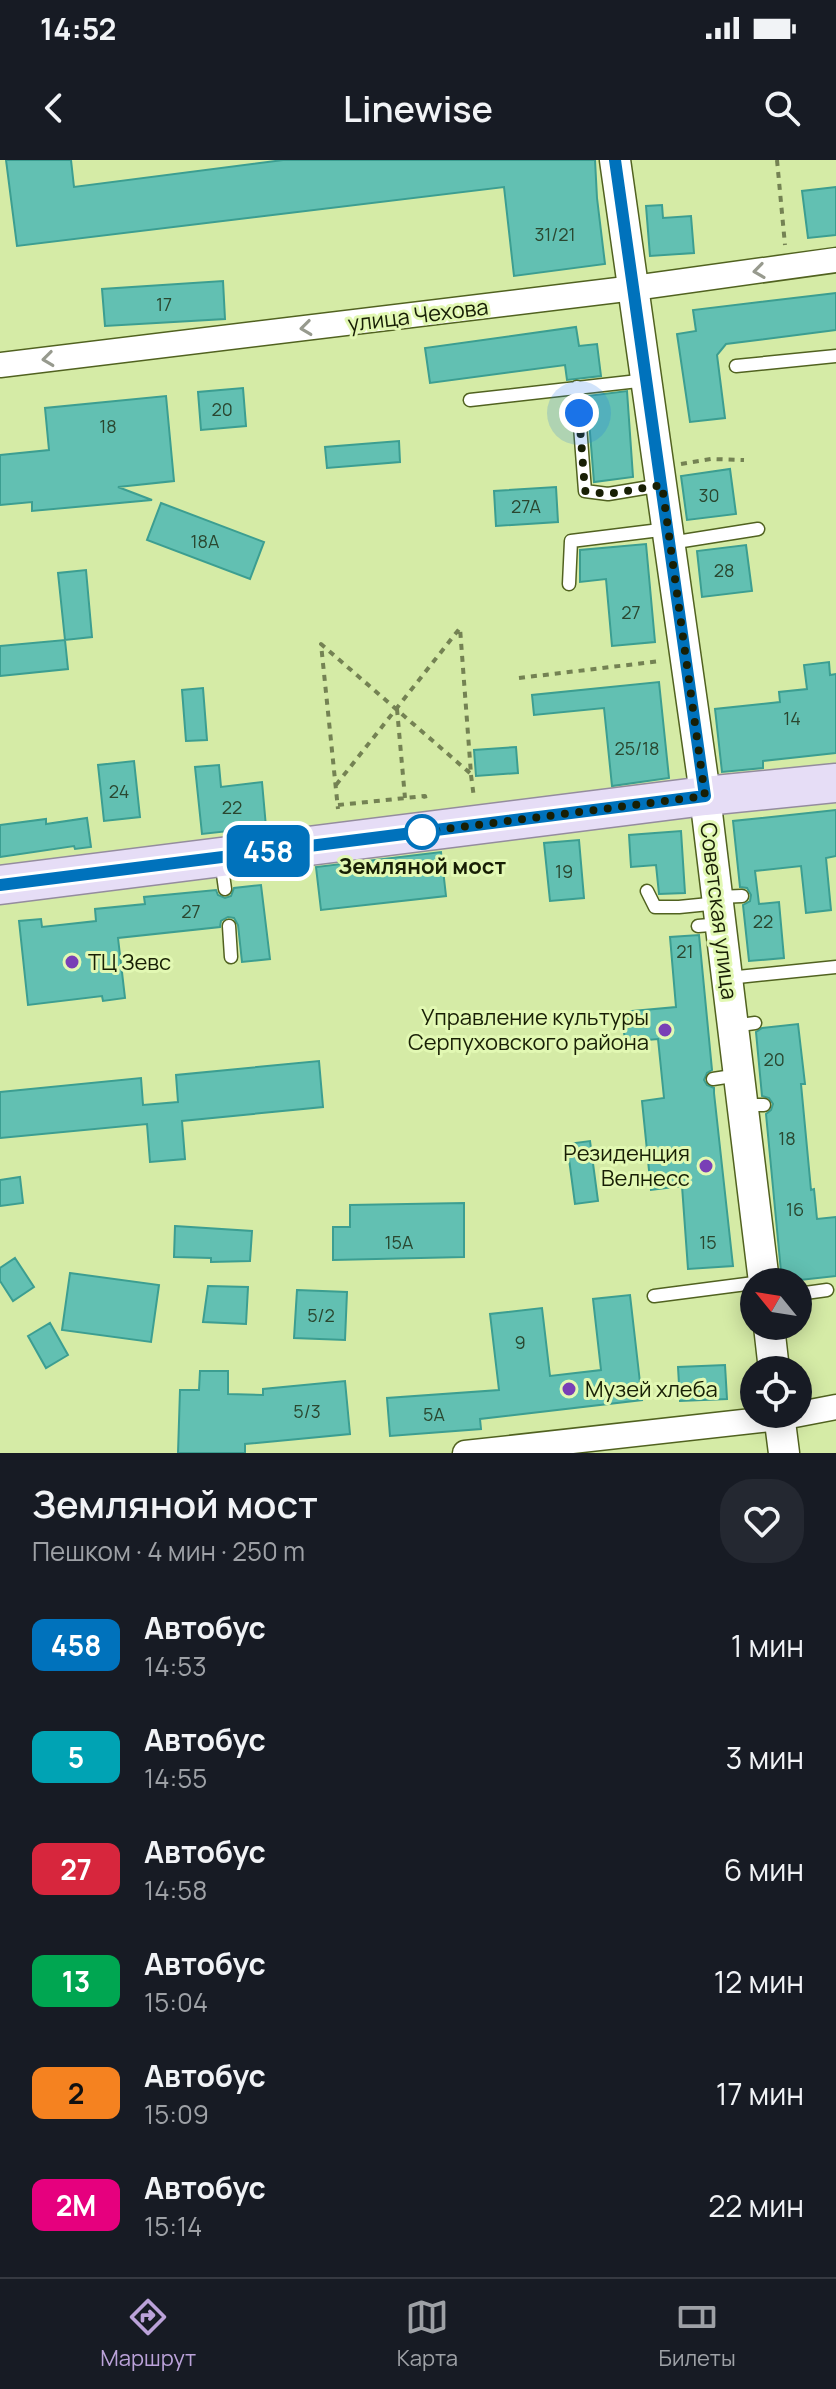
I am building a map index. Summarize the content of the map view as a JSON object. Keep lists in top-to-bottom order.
{
  "streets": {
    "street": ["улица Чехова", "Советская улица"]
  },
  "crossings": [
    ["улица Чехова", "Советская улица"]
  ],
  "one_way": ["улица Чехова"],
  "places": [
    "Земляной мост",
    "ТЦ Зевс",
    "Управление культуры Серпуховского района",
    "Резиденция Велнесс",
    "Музей хлеба"
  ],
  "lines": ["bus line 458"],
  "house_numbers": [
    "31/21",
    "17",
    "20",
    "18",
    "30",
    "27А",
    "18А",
    "28",
    "27",
    "14",
    "25/18",
    "24",
    "22",
    "19",
    "27",
    "22",
    "21",
    "20",
    "18",
    "16",
    "15А",
    "15",
    "5/2",
    "9",
    "5/3",
    "5А"
  ],
  "north": "top left",
  "page": {
    "status": "14:52",
    "header": "Linewise",
    "on_map": "458",
    "heading": ["Земляной мост", "Пешком · 4 мин · 250 m"],
    "list": [
      {
        "mark": "458",
        "name": "Автобус",
        "note": "14:53",
        "value": "1 мин"
      },
      {
        "mark": "5",
        "name": "Автобус",
        "note": "14:55",
        "value": "3 мин"
      },
      {
        "mark": "27",
        "name": "Автобус",
        "note": "14:58",
        "value": "6 мин"
      },
      {
        "mark": "13",
        "name": "Автобус",
        "note": "15:04",
        "value": "12 мин"
      },
      {
        "mark": "2",
        "name": "Автобус",
        "note": "15:09",
        "value": "17 мин"
      },
      {
        "mark": "2М",
        "name": "Автобус",
        "note": "15:14",
        "value": "22 мин"
      }
    ],
    "tabs": ["Маршрут", "Карта", "Билеты"]
  }
}
